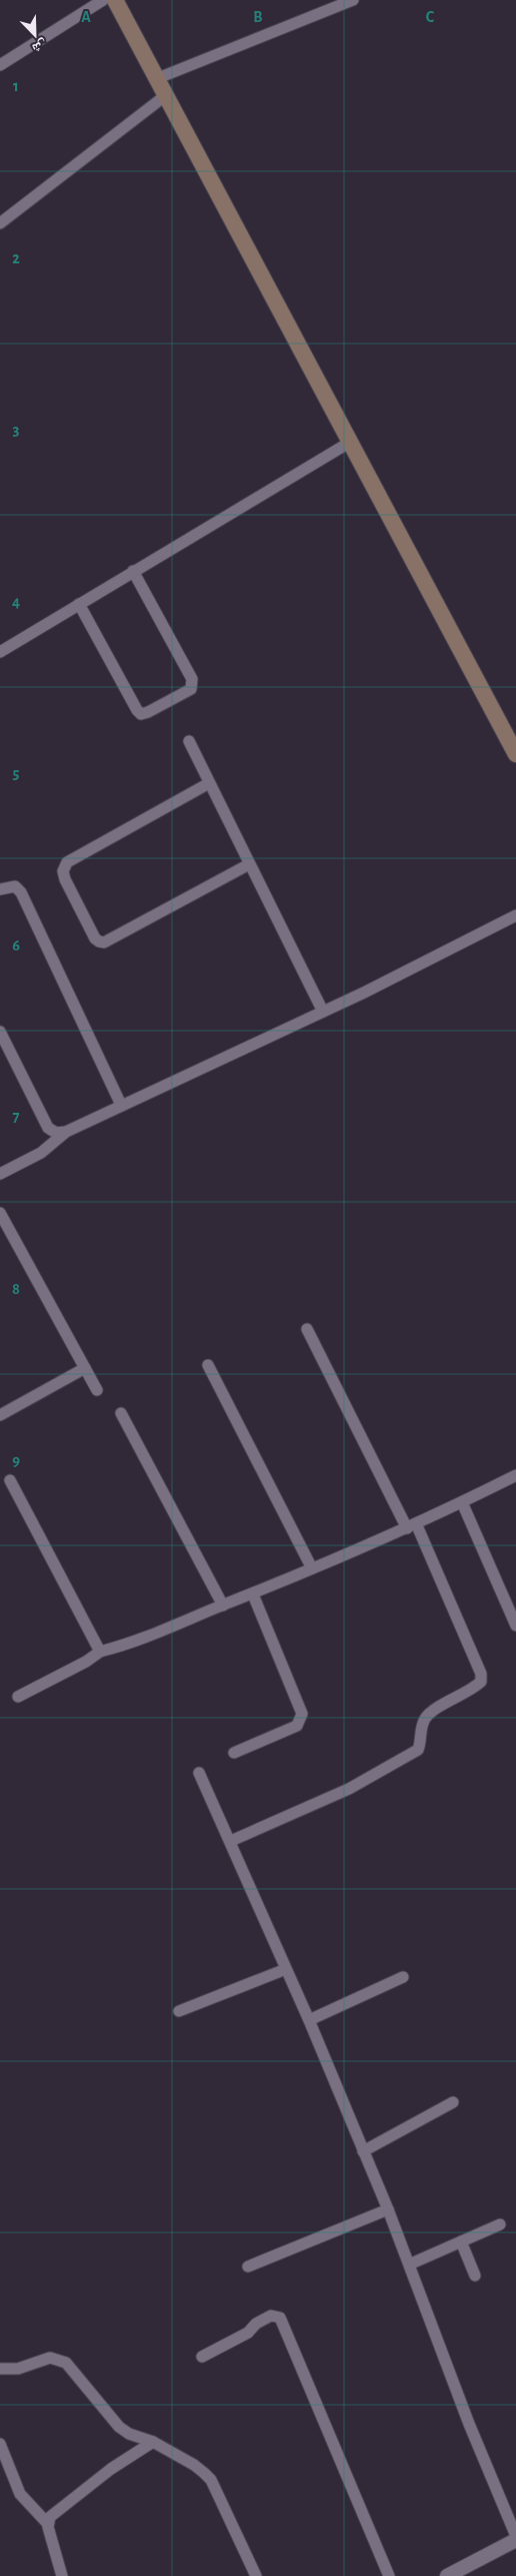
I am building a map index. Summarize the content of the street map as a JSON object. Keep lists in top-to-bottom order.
{
  "north": "bottom right",
  "grid": {
    "columns": ["A", "B", "C"],
    "rows": [
      "1",
      "2",
      "3",
      "4",
      "5",
      "6",
      "7",
      "8",
      "9"
    ]
  }
}
